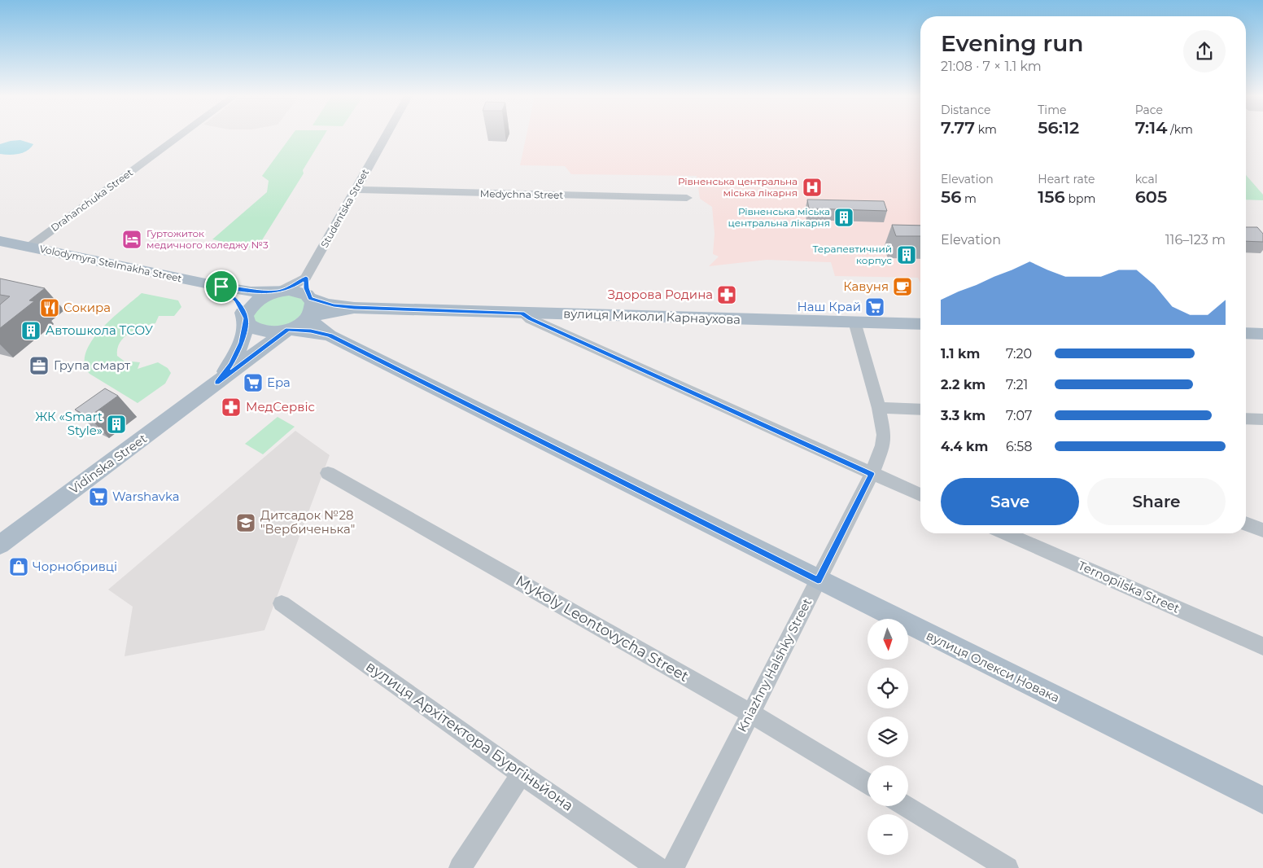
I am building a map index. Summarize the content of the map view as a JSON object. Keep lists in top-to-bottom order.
{
  "streets": {
    "main road": [
      "Volodymyra Stelmakha Street",
      "вулиця Миколи Карнаухова",
      "Vidinska Street",
      "вулиця Олекси Новака"
    ],
    "street": [
      "Medychna Street",
      "Drahanchuka Street",
      "Studentska Street",
      "Ternopilska Street",
      "Mykoly Leontovycha Street",
      "Kniazhny Halshky Street",
      "вулиця Архітектора Бургіньйона"
    ]
  },
  "crossings": [
    ["Medychna Street", "Studentska Street"],
    ["Drahanchuka Street", "Volodymyra Stelmakha Street"],
    ["Volodymyra Stelmakha Street", "вулиця Миколи Карнаухова"],
    ["Volodymyra Stelmakha Street", "Vidinska Street"],
    ["Volodymyra Stelmakha Street", "вулиця Олекси Новака"],
    ["вулиця Миколи Карнаухова", "Vidinska Street"],
    ["вулиця Миколи Карнаухова", "Kniazhny Halshky Street"],
    ["вулиця Миколи Карнаухова", "вулиця Олекси Новака"],
    ["Vidinska Street", "вулиця Олекси Новака"],
    ["Mykoly Leontovycha Street", "Kniazhny Halshky Street"],
    ["Kniazhny Halshky Street", "вулиця Олекси Новака"]
  ],
  "places": {
    "hospital": ["Рівненська центральна міська лікарня"],
    "building": [
      "Рівненська міська центральна лікарня",
      "Терапевтичний корпус",
      "Автошкола ТСОУ",
      "ЖК «Smart Style»"
    ],
    "hotel": ["Гуртожиток медичного коледжу №3"],
    "cafe": ["Кавуня"],
    "pharmacy": ["Здорова Родина", "МедСервіс"],
    "supermarket": ["Наш Край", "Ера", "Warshavka"],
    "restaurant": ["Сокира"],
    "office": ["Група смарт"],
    "school or university": ["Дитсадок №28 \"Вербиченька\""],
    "shop": ["Чорнобривці"]
  },
  "north": "bottom",
  "page": {
    "heading": ["Evening run", "21:08 · 7 × 1.1 km"],
    "stats": [
      ["Distance", "7.77 km"],
      ["Time", "56:12"],
      ["Pace", "7:14 /km"],
      ["Elevation", "56 m"],
      ["Heart rate", "156 bpm"],
      ["kcal", "605"]
    ],
    "chart": ["Elevation", "116–123 m"],
    "list": [
      {
        "name": "1.1 km",
        "note": "7:20"
      },
      {
        "name": "2.2 km",
        "note": "7:21"
      },
      {
        "name": "3.3 km",
        "note": "7:07"
      },
      {
        "name": "4.4 km",
        "note": "6:58"
      }
    ],
    "buttons": ["Save", "Share"],
    "map_buttons": ["+", "−"]
  }
}
